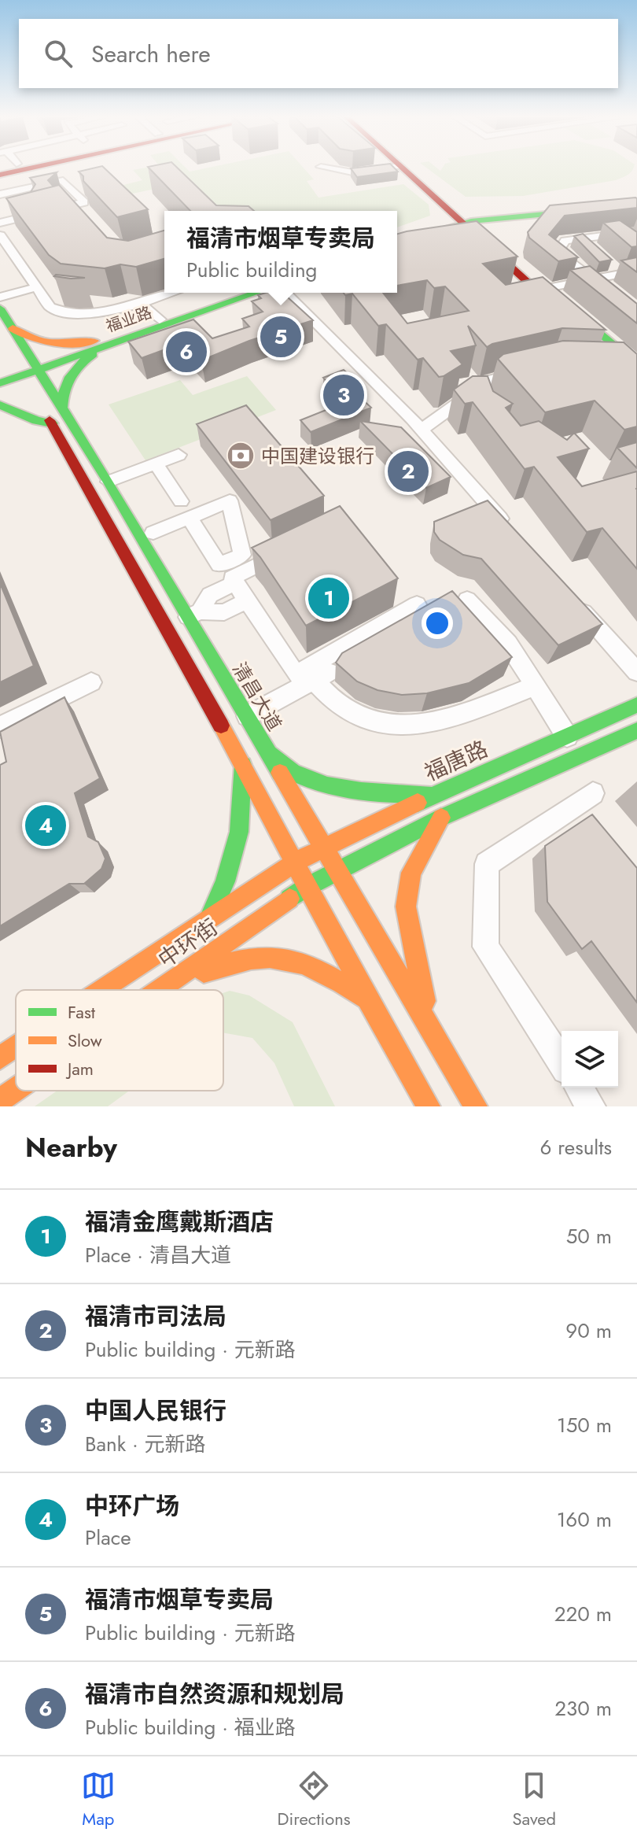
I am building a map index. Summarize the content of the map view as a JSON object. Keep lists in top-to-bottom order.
{
  "streets": {
    "street": [
      "福业路",
      "清昌大道",
      "福唐路",
      "中环街"
    ]
  },
  "crossings": [
    ["福业路", "清昌大道"],
    ["清昌大道", "福唐路"],
    ["福唐路", "中环街"]
  ],
  "places": {
    "bank": ["中国建设银行"]
  },
  "legend": ["Fast", "Slow", "Jam"],
  "page": {
    "search": "Search here",
    "popup": ["福清市烟草专卖局", "Public building"],
    "pins": [
      "5",
      "6",
      "3",
      "2",
      "1",
      "4"
    ],
    "heading": ["Nearby", "6 results"],
    "list": [
      {
        "mark": "1",
        "name": "福清金鹰戴斯酒店",
        "note": "Place · 清昌大道",
        "value": "50 m"
      },
      {
        "mark": "2",
        "name": "福清市司法局",
        "note": "Public building · 元新路",
        "value": "90 m"
      },
      {
        "mark": "3",
        "name": "中国人民银行",
        "note": "Bank · 元新路",
        "value": "150 m"
      },
      {
        "mark": "4",
        "name": "中环广场",
        "note": "Place",
        "value": "160 m"
      },
      {
        "mark": "5",
        "name": "福清市烟草专卖局",
        "note": "Public building · 元新路",
        "value": "220 m"
      },
      {
        "mark": "6",
        "name": "福清市自然资源和规划局",
        "note": "Public building · 福业路",
        "value": "230 m"
      }
    ],
    "nav": ["Map", "Directions", "Saved"]
  }
}
